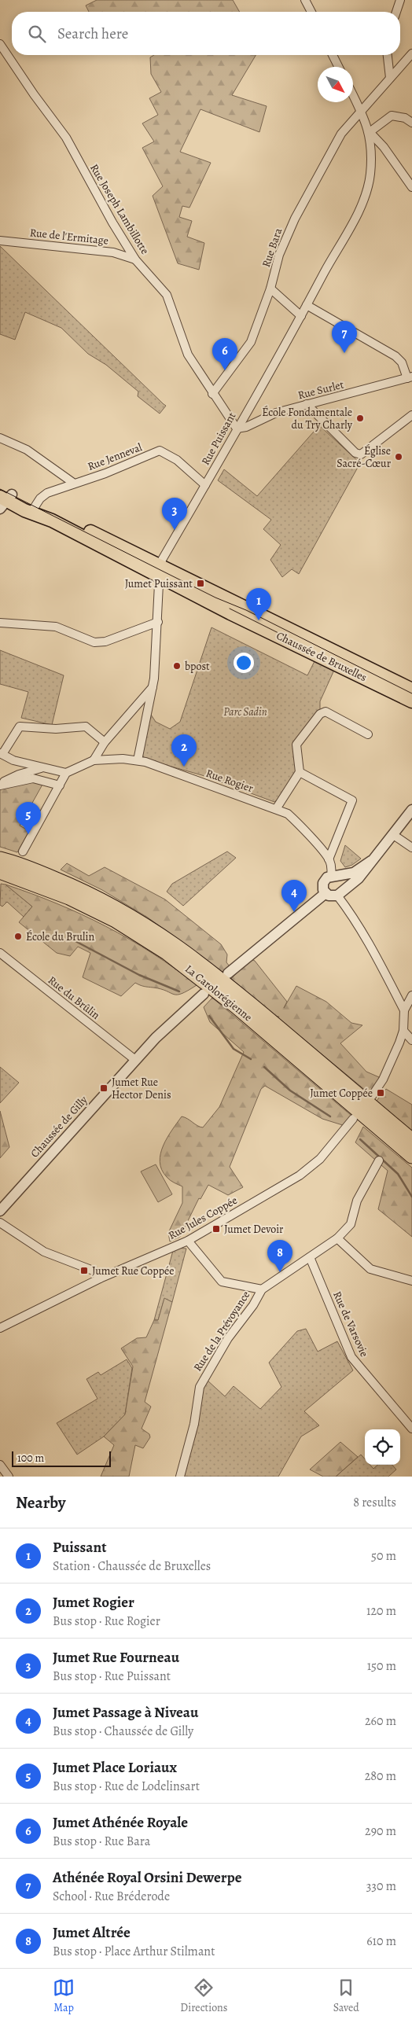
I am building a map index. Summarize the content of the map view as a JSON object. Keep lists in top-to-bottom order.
{
  "streets": {
    "highway": ["La Carolorégienne"],
    "main road": ["Chaussée de Bruxelles"],
    "street": [
      "Rue Joseph Lambillotte",
      "Rue de l'Ermitage",
      "Rue Bara",
      "Rue Surlet",
      "Rue Puissant",
      "Rue Jenneval",
      "Rue Rogier",
      "Rue du Brûlin",
      "Chaussée de Gilly",
      "Rue Jules Coppée",
      "Rue de Varsovie",
      "Rue de la Prévoyance"
    ]
  },
  "crossings": [
    ["Rue Joseph Lambillotte", "Rue de l'Ermitage"],
    ["Rue Joseph Lambillotte", "Rue Bara"],
    ["Rue Joseph Lambillotte", "Rue Surlet"],
    ["Rue Joseph Lambillotte", "Rue Puissant"],
    ["Rue Bara", "Rue Puissant"],
    ["Rue Surlet", "Rue Puissant"],
    ["Rue Puissant", "Rue Jenneval"],
    ["Rue Puissant", "Chaussée de Bruxelles"],
    ["Rue Jenneval", "Chaussée de Bruxelles"],
    ["Rue du Brûlin", "Chaussée de Gilly"]
  ],
  "parks": ["Parc Sadin"],
  "places": {
    "other": [
      "École Fondamentale du Try Charly",
      "Église Sacré-Cœur",
      "bpost",
      "École du Brulin"
    ],
    "transit": [
      "Jumet Puissant",
      "Jumet Rue Hector Denis",
      "Jumet Coppée",
      "Jumet Devoir",
      "Jumet Rue Coppée"
    ]
  },
  "scale_bar": "100 m",
  "north": "bottom right",
  "page": {
    "search": "Search here",
    "pins": [
      "7",
      "6",
      "3",
      "1",
      "2",
      "5",
      "4",
      "8"
    ],
    "scale": "100 m",
    "heading": ["Nearby", "8 results"],
    "list": [
      {
        "mark": "1",
        "name": "Puissant",
        "note": "Station · Chaussée de Bruxelles",
        "value": "50 m"
      },
      {
        "mark": "2",
        "name": "Jumet Rogier",
        "note": "Bus stop · Rue Rogier",
        "value": "120 m"
      },
      {
        "mark": "3",
        "name": "Jumet Rue Fourneau",
        "note": "Bus stop · Rue Puissant",
        "value": "150 m"
      },
      {
        "mark": "4",
        "name": "Jumet Passage à Niveau",
        "note": "Bus stop · Chaussée de Gilly",
        "value": "260 m"
      },
      {
        "mark": "5",
        "name": "Jumet Place Loriaux",
        "note": "Bus stop · Rue de Lodelinsart",
        "value": "280 m"
      },
      {
        "mark": "6",
        "name": "Jumet Athénée Royale",
        "note": "Bus stop · Rue Bara",
        "value": "290 m"
      },
      {
        "mark": "7",
        "name": "Athénée Royal Orsini Dewerpe",
        "note": "School · Rue Bréderode",
        "value": "330 m"
      },
      {
        "mark": "8",
        "name": "Jumet Altrée",
        "note": "Bus stop · Place Arthur Stilmant",
        "value": "610 m"
      }
    ],
    "nav": ["Map", "Directions", "Saved"]
  }
}
